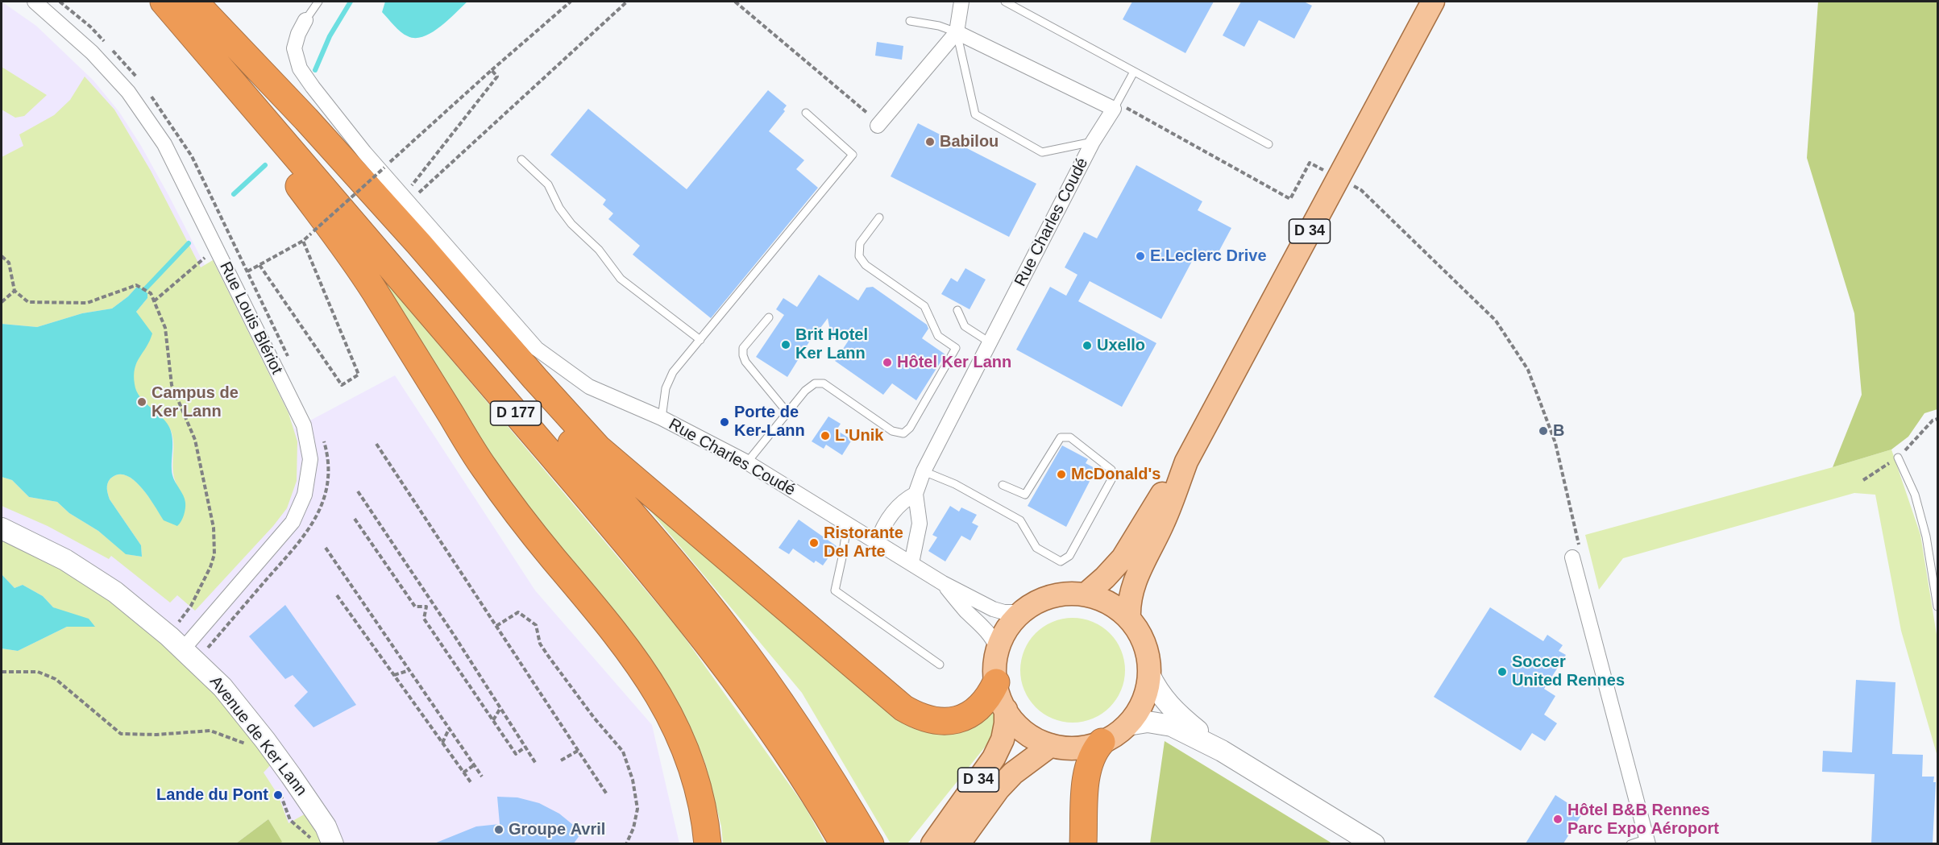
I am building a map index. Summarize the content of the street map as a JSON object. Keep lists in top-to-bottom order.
{
  "streets": {
    "highway": ["D 177"],
    "main road": ["D 34"],
    "street": ["Rue Charles Coudé", "Rue Louis Blériot", "Avenue de Ker Lann"]
  },
  "crossings": [
    ["Rue Louis Blériot", "Avenue de Ker Lann"]
  ],
  "places": [
    "Babilou",
    "E.Leclerc Drive",
    "Brit Hotel Ker Lann",
    "Uxello",
    "Hôtel Ker Lann",
    "Campus de Ker Lann",
    "Porte de Ker-Lann",
    "B",
    "L'Unik",
    "McDonald's",
    "Ristorante Del Arte",
    "Soccer United Rennes",
    "Lande du Pont",
    "Hôtel B&B Rennes Parc Expo Aéroport",
    "Groupe Avril"
  ]
}
